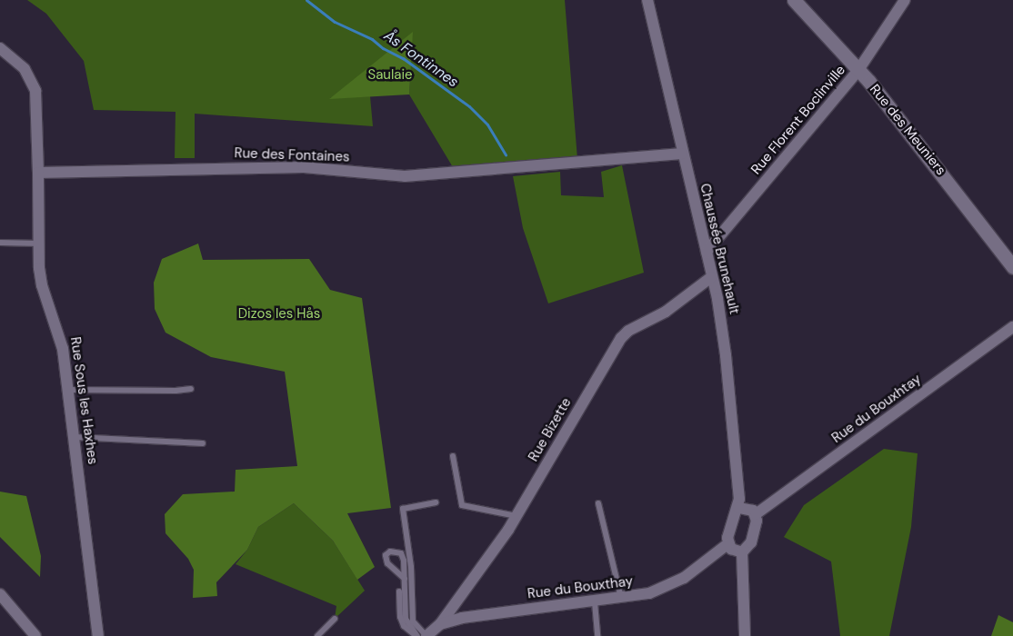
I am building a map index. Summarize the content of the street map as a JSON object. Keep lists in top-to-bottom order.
{
  "streets": {
    "street": [
      "Rue Florent Boclinville",
      "Rue des Meuniers",
      "Rue des Fontaines",
      "Chaussée Brunehault",
      "Rue Sous les Haxhes",
      "Rue du Bouxhtay",
      "Rue Bizette",
      "Rue du Bouxthay"
    ]
  },
  "crossings": [
    ["Rue Florent Boclinville", "Rue des Meuniers"],
    ["Rue Florent Boclinville", "Chaussée Brunehault"],
    ["Rue des Fontaines", "Chaussée Brunehault"],
    ["Rue des Fontaines", "Rue Sous les Haxhes"],
    ["Chaussée Brunehault", "Rue Bizette"],
    ["Chaussée Brunehault", "Rue du Bouxthay"],
    ["Rue Bizette", "Rue du Bouxthay"]
  ],
  "water": ["Ås Fontinnes"],
  "parks": ["Saulaie", "Dizos les Hås"]
}
